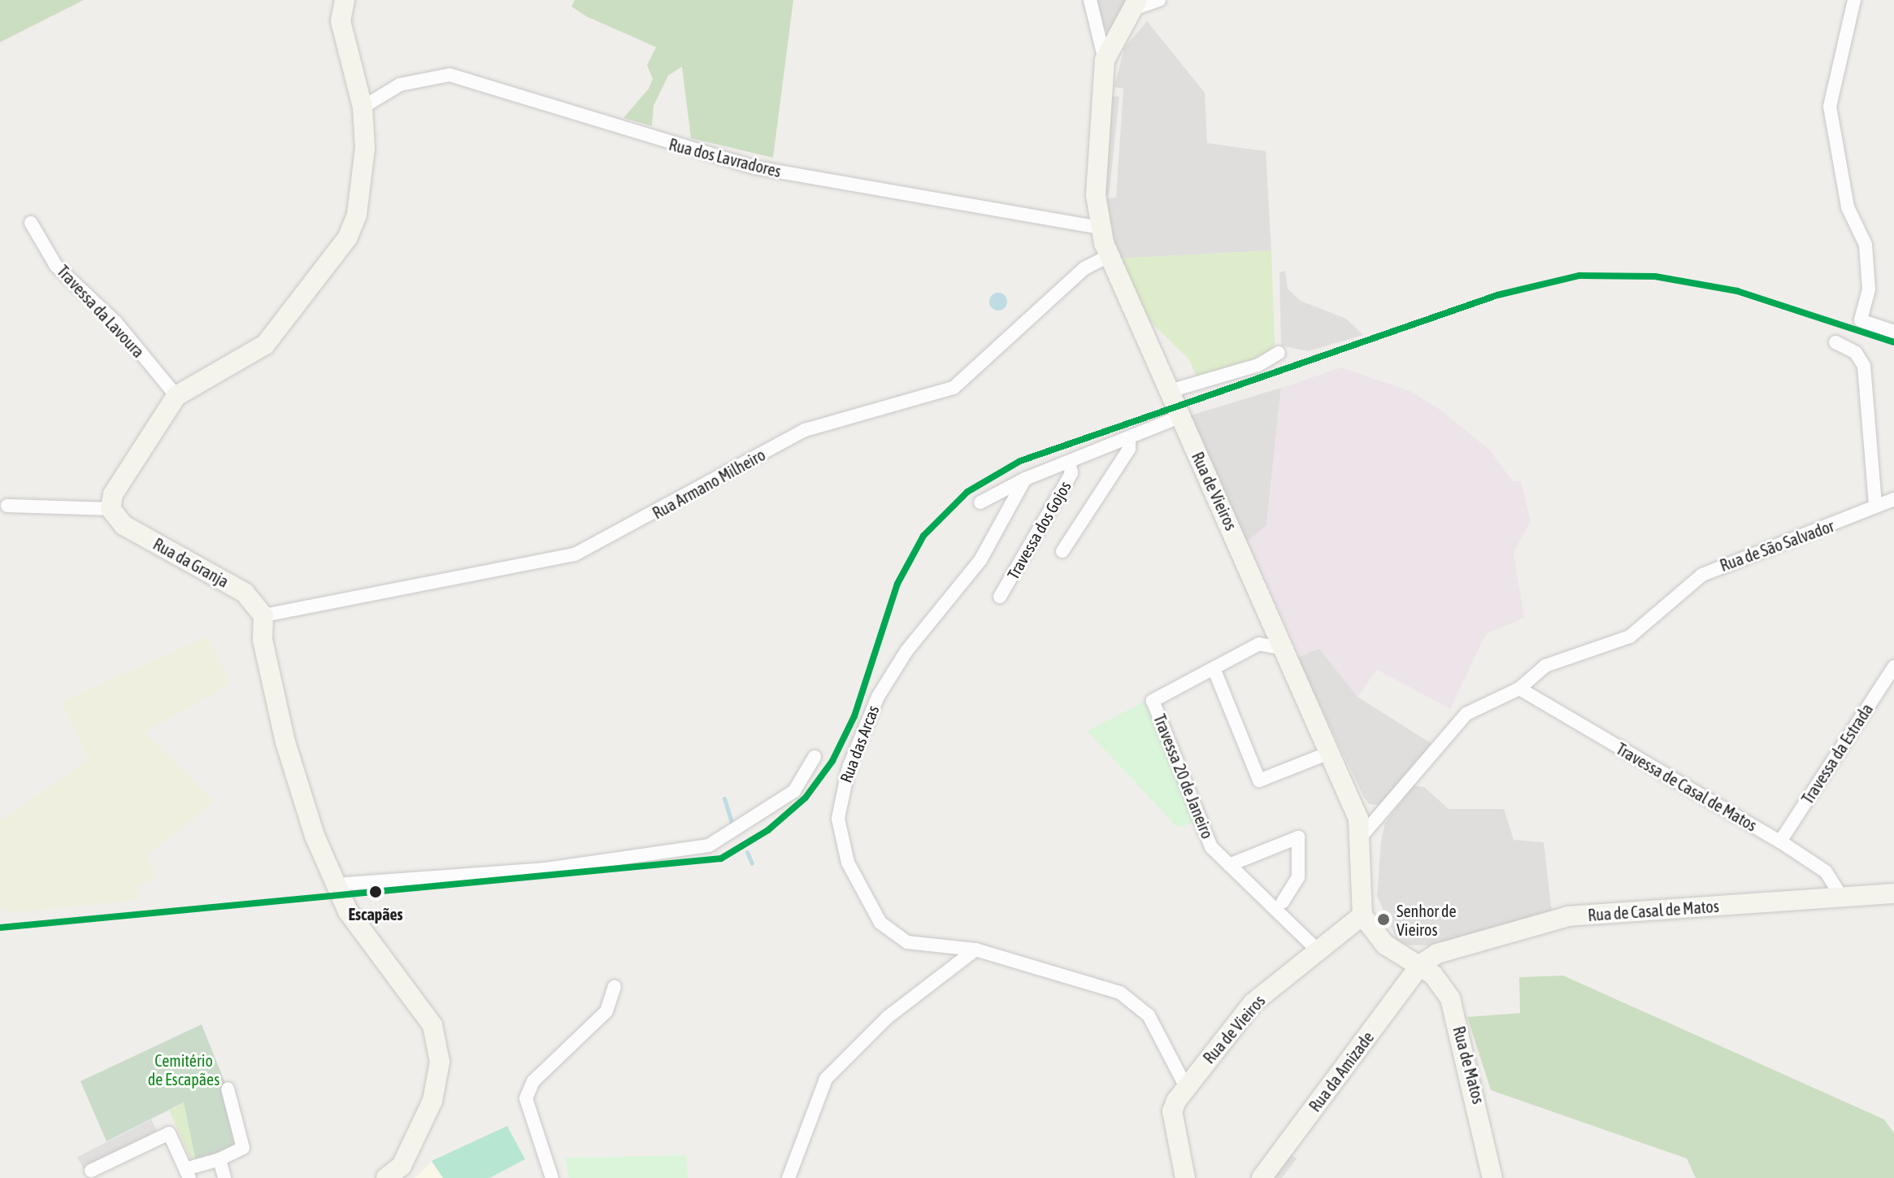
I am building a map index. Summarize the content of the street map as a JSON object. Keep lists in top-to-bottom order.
{
  "streets": {
    "street": [
      "Rua dos Lavradores",
      "Travessa da Lavoura",
      "Rua Armano Milheiro",
      "Rua de Vieiros",
      "Travessa dos Gojos",
      "Rua de São Salvador",
      "Rua da Granja",
      "Rua das Arcas",
      "Travessa da Estrada",
      "Travessa 20 de Janeiro",
      "Travessa de Casal de Matos",
      "Rua de Casal de Matos",
      "Rua de Matos",
      "Rua da Amizade"
    ]
  },
  "crossings": [
    ["Rua dos Lavradores", "Rua de Vieiros"],
    ["Rua Armano Milheiro", "Rua de Vieiros"],
    ["Rua Armano Milheiro", "Rua da Granja"],
    ["Rua de Vieiros", "Rua de São Salvador"],
    ["Rua de Vieiros", "Rua das Arcas"],
    ["Rua de Vieiros", "Travessa 20 de Janeiro"],
    ["Rua de São Salvador", "Travessa de Casal de Matos"],
    ["Travessa da Estrada", "Travessa de Casal de Matos"],
    ["Travessa de Casal de Matos", "Rua de Casal de Matos"],
    ["Rua de Casal de Matos", "Rua de Matos"],
    ["Rua de Casal de Matos", "Rua da Amizade"],
    ["Rua de Matos", "Rua da Amizade"]
  ],
  "parks": ["Cemitério de Escapães"],
  "places": ["Escapães", "Senhor de Vieiros"]
}
